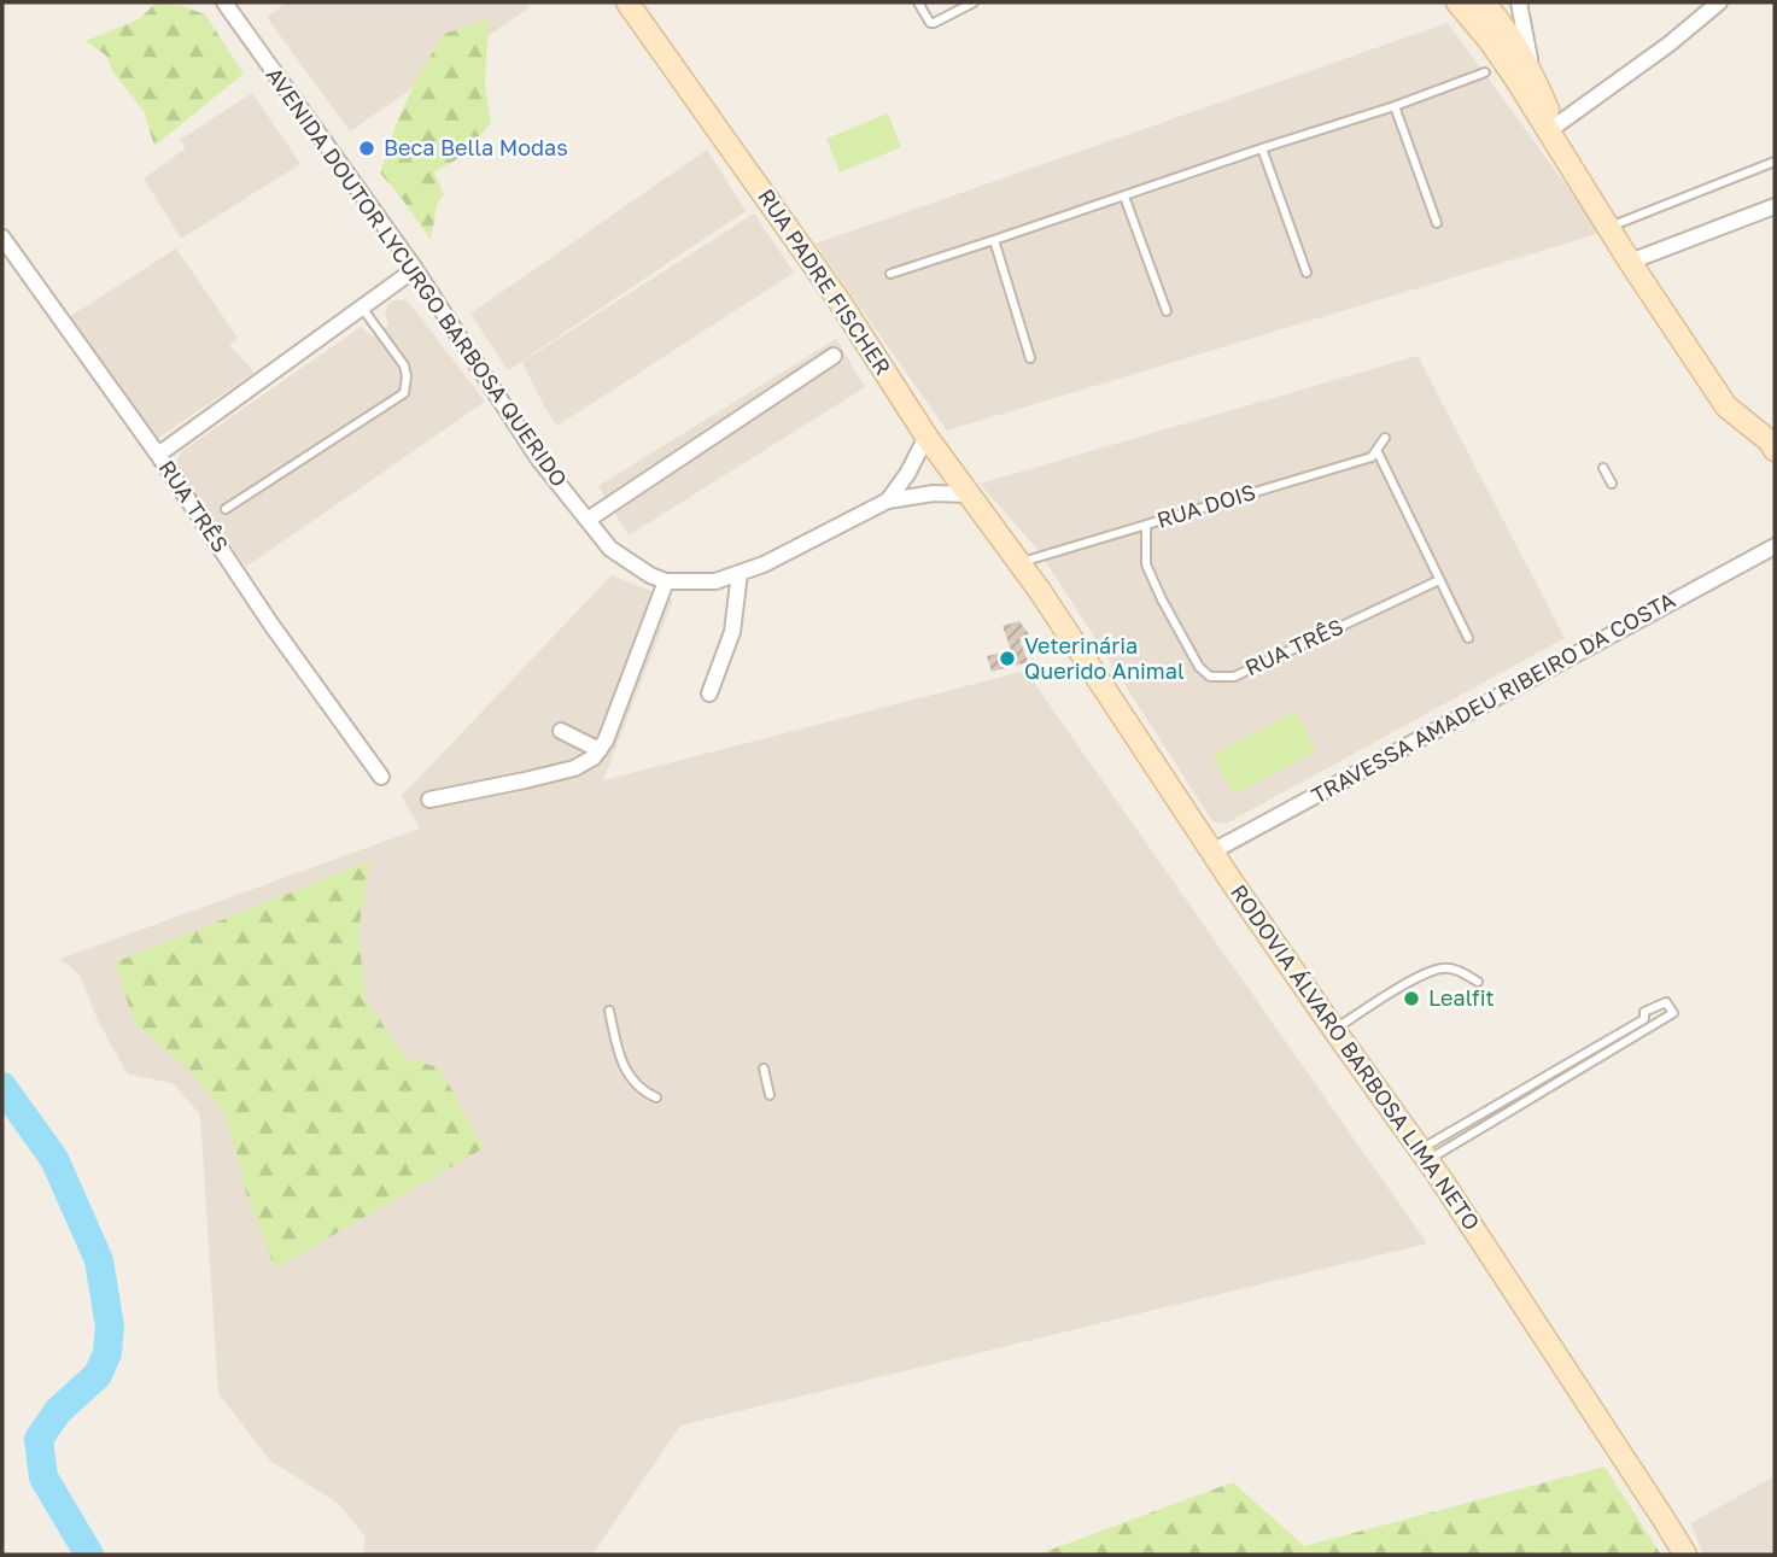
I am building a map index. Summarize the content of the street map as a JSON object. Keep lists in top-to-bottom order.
{
  "streets": {
    "main road": ["RUA PADRE FISCHER", "RODOVIA ÁLVARO BARBOSA LIMA NETO"],
    "street": ["AVENIDA DOUTOR LYCURGO BARBOSA QUERIDO", "RUA TRÊS", "TRAVESSA AMADEU RIBEIRO DA COSTA"],
    "lane": ["RUA DOIS"]
  },
  "crossings": [
    ["RUA PADRE FISCHER", "RUA DOIS"],
    ["RUA PADRE FISCHER", "RODOVIA ÁLVARO BARBOSA LIMA NETO"],
    ["RUA TRÊS", "RUA DOIS"],
    ["RUA DOIS", "RODOVIA ÁLVARO BARBOSA LIMA NETO"],
    ["TRAVESSA AMADEU RIBEIRO DA COSTA", "RODOVIA ÁLVARO BARBOSA LIMA NETO"]
  ],
  "places": ["Beca Bella Modas", "Veterinária Querido Animal", "Lealfit"]
}
